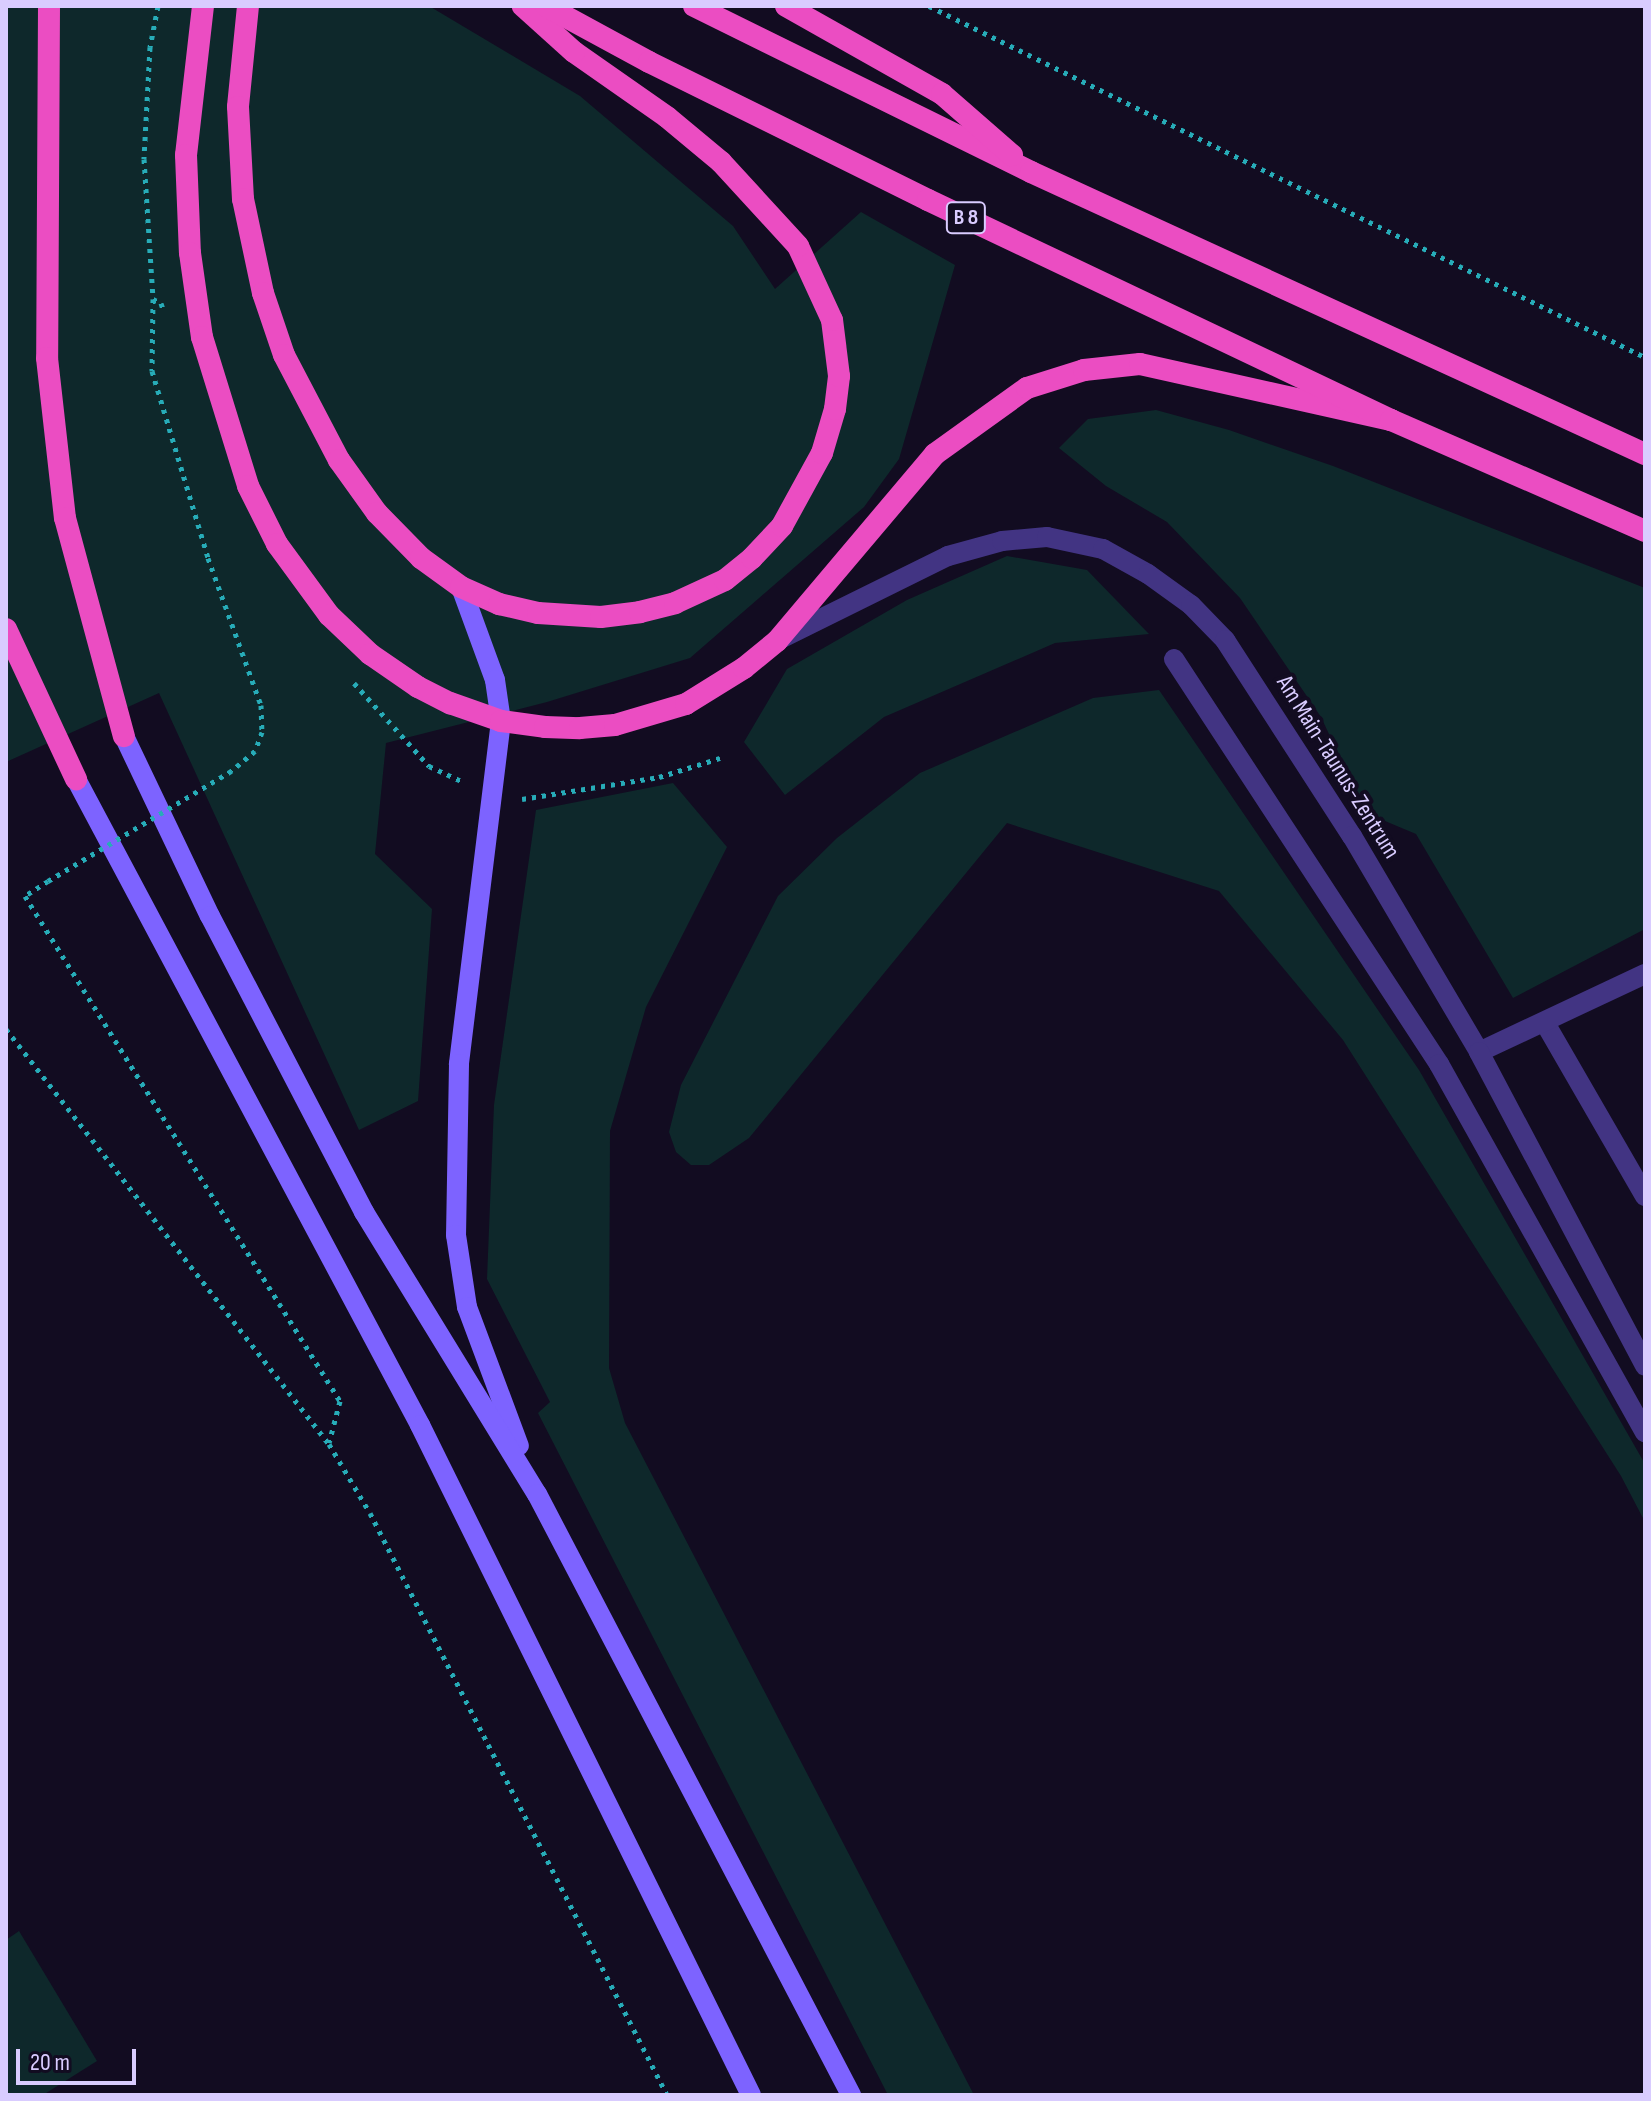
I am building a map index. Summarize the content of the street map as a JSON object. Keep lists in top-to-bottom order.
{
  "streets": {
    "highway": ["B 8"],
    "street": ["Am Main-Taunus-Zentrum"]
  },
  "scale_bar": "20 m"
}
